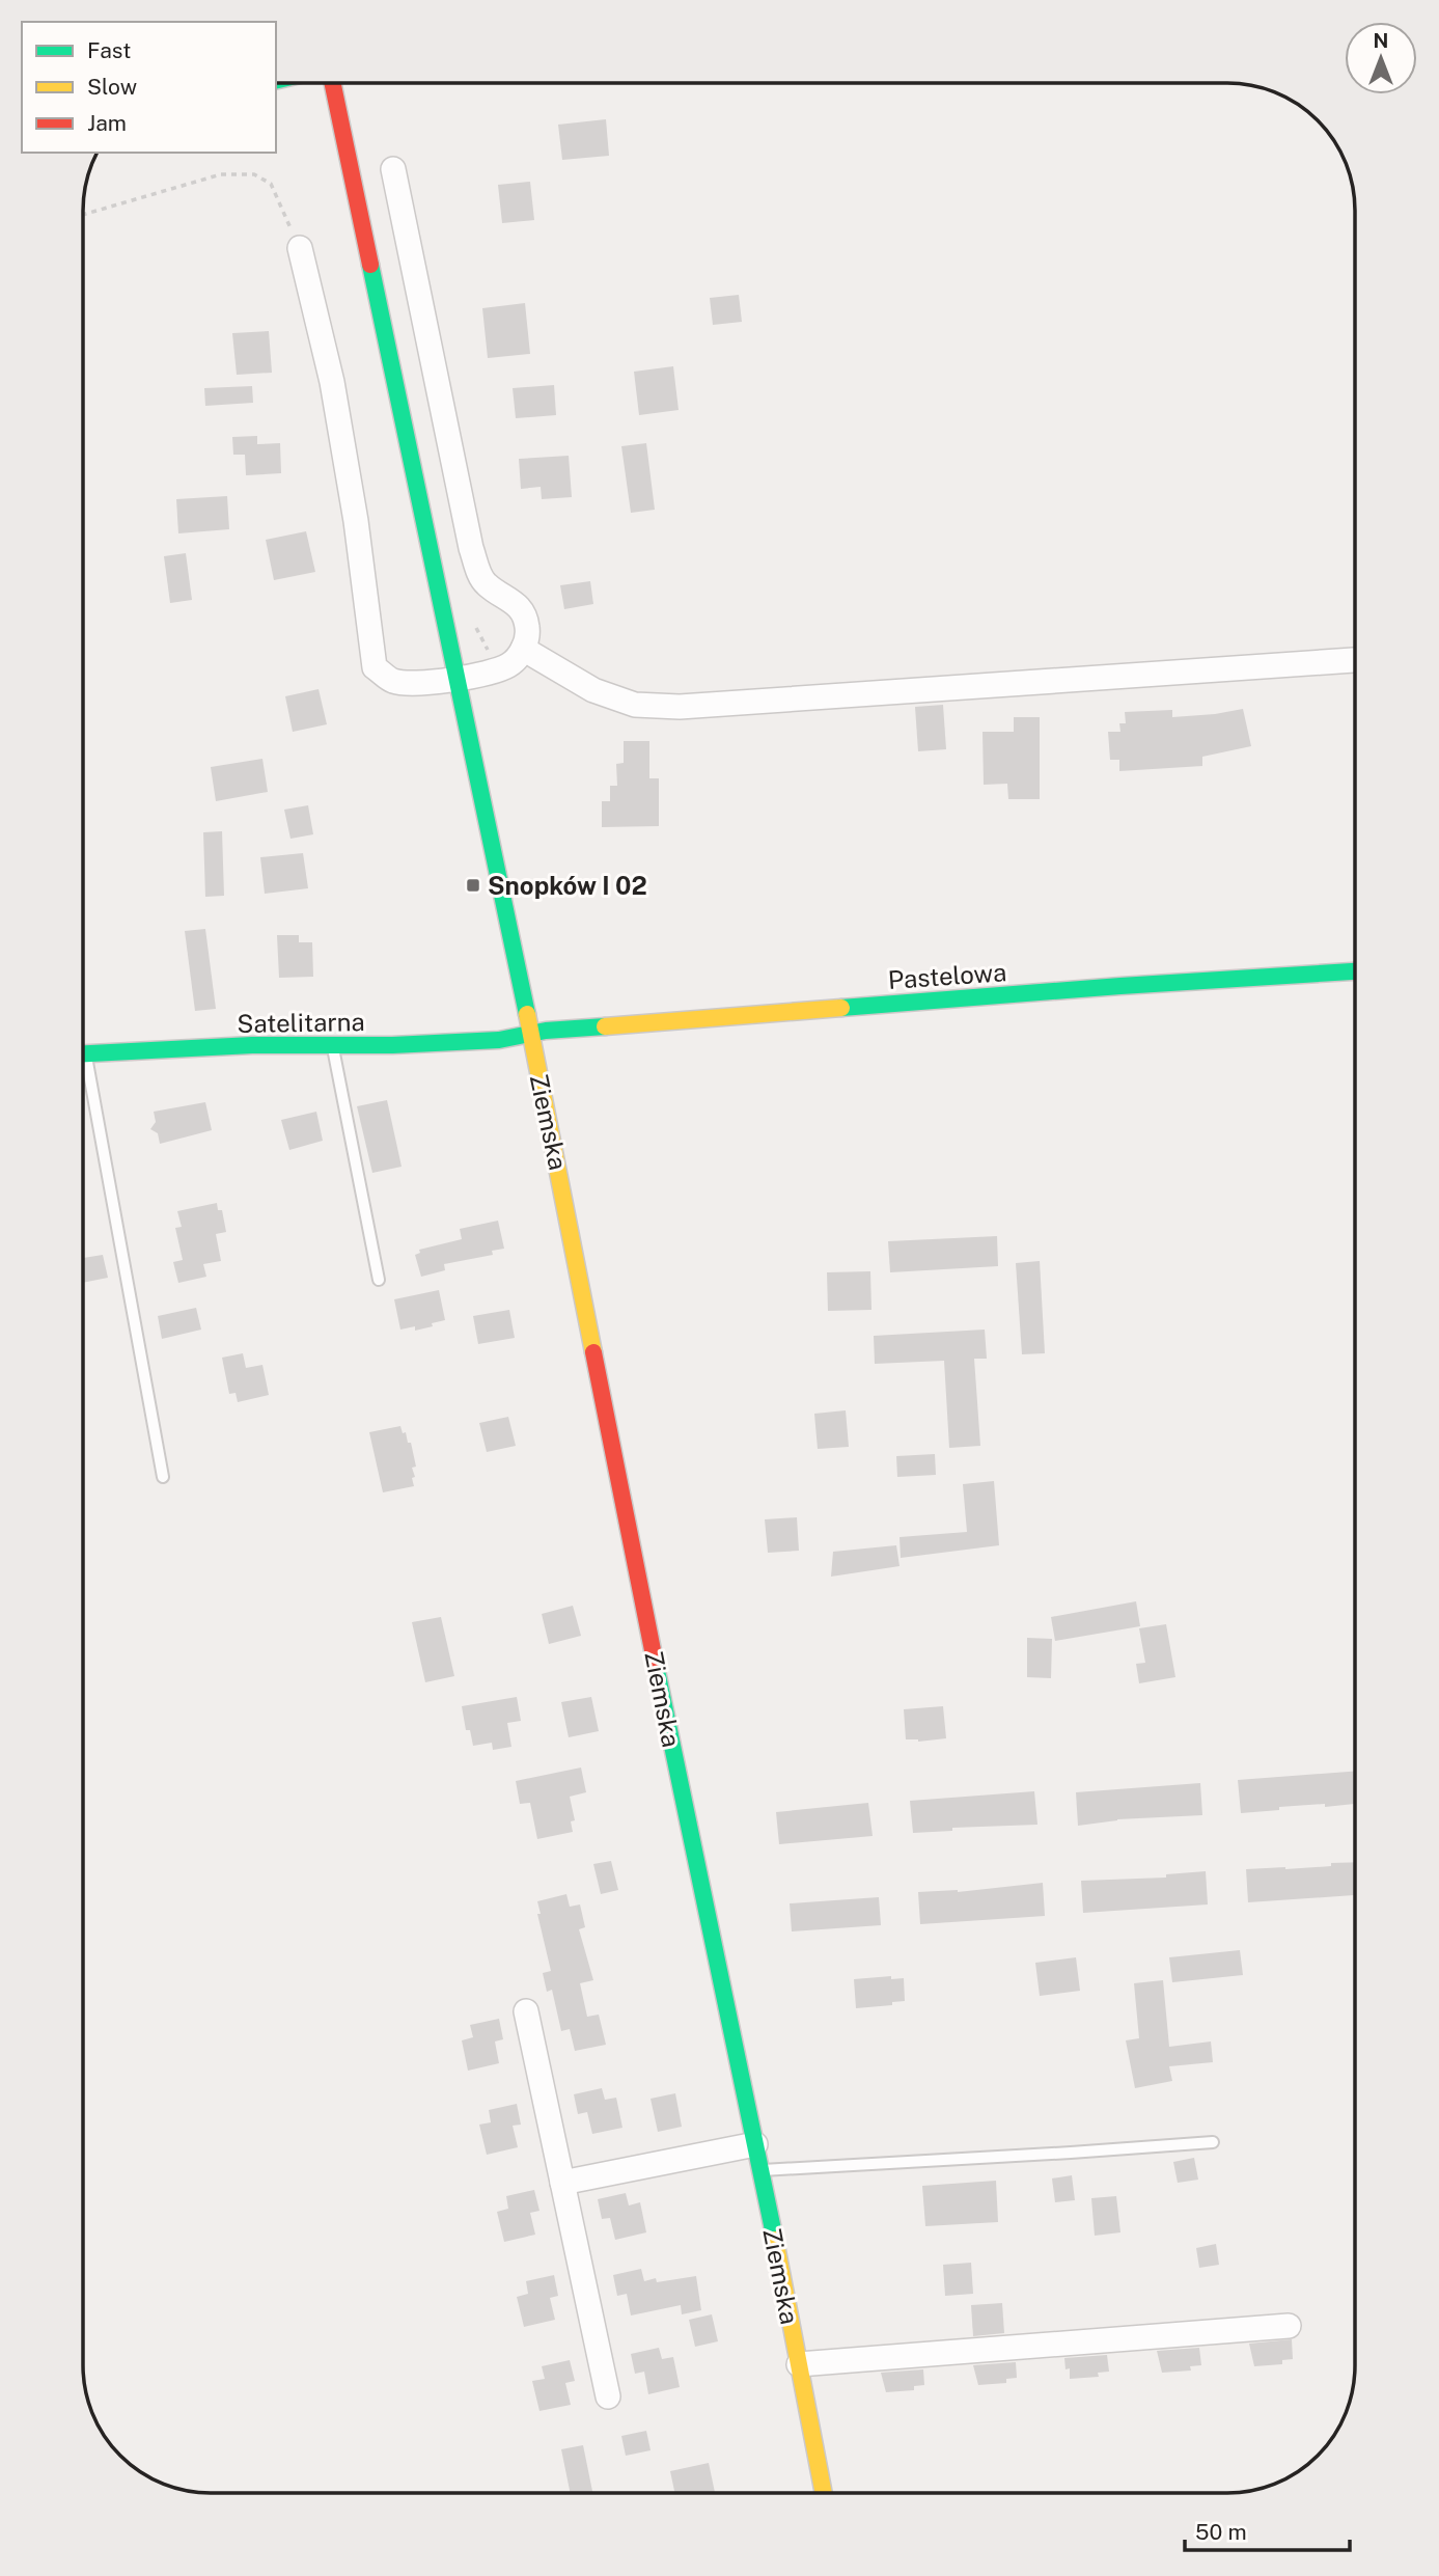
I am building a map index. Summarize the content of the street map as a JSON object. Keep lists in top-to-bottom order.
{
  "streets": {
    "main road": ["Pastelowa", "Satelitarna", "Ziemska"]
  },
  "crossings": [
    ["Pastelowa", "Satelitarna"],
    ["Pastelowa", "Ziemska"],
    ["Satelitarna", "Ziemska"]
  ],
  "places": {
    "transit": ["Snopków I 02"]
  },
  "legend": ["Fast", "Slow", "Jam"],
  "scale_bar": "50 m",
  "north": "top"
}
